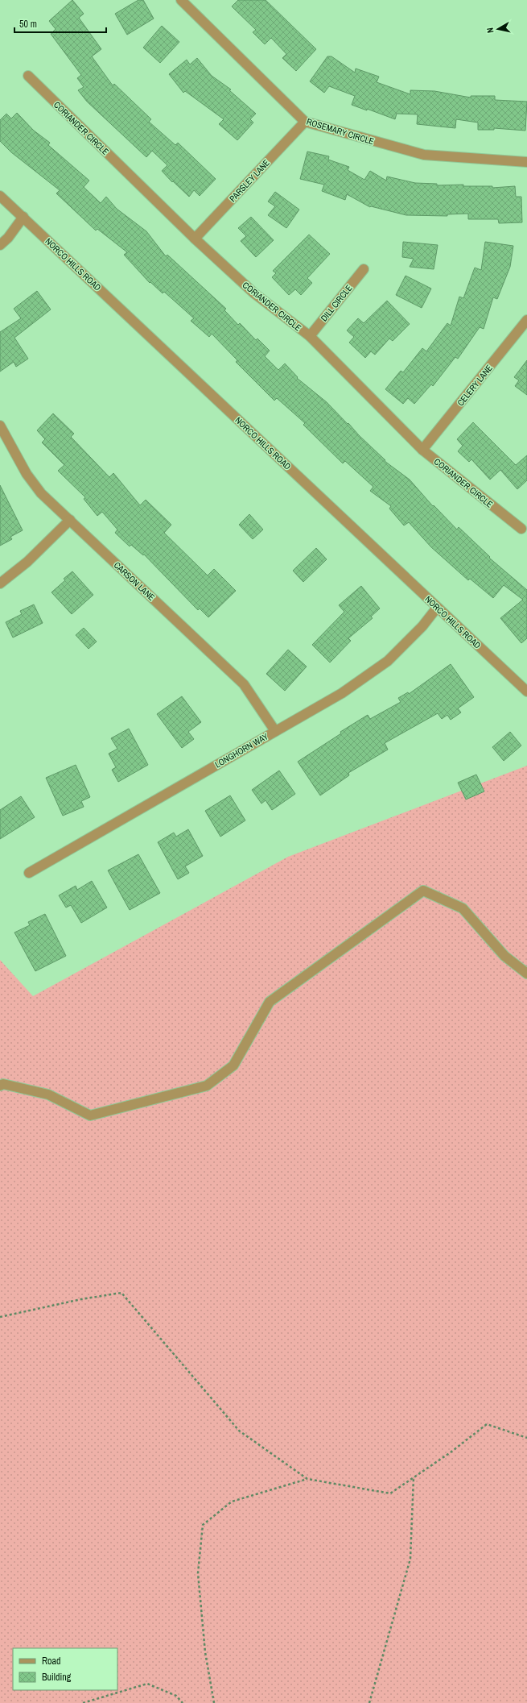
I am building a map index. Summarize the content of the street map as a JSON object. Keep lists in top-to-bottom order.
{
  "streets": {
    "street": [
      "CORIANDER CIRCLE",
      "ROSEMARY CIRCLE",
      "PARSLEY LANE",
      "NORCO HILLS ROAD",
      "DILL CIRCLE",
      "CELERY LANE",
      "CARSON LANE",
      "LONGHORN WAY"
    ]
  },
  "crossings": [
    ["CORIANDER CIRCLE", "PARSLEY LANE"],
    ["CORIANDER CIRCLE", "DILL CIRCLE"],
    ["CORIANDER CIRCLE", "CELERY LANE"],
    ["ROSEMARY CIRCLE", "PARSLEY LANE"],
    ["NORCO HILLS ROAD", "LONGHORN WAY"],
    ["CARSON LANE", "LONGHORN WAY"]
  ],
  "legend": ["Road", "Building"],
  "scale_bar": "50 m",
  "north": "left"
}
